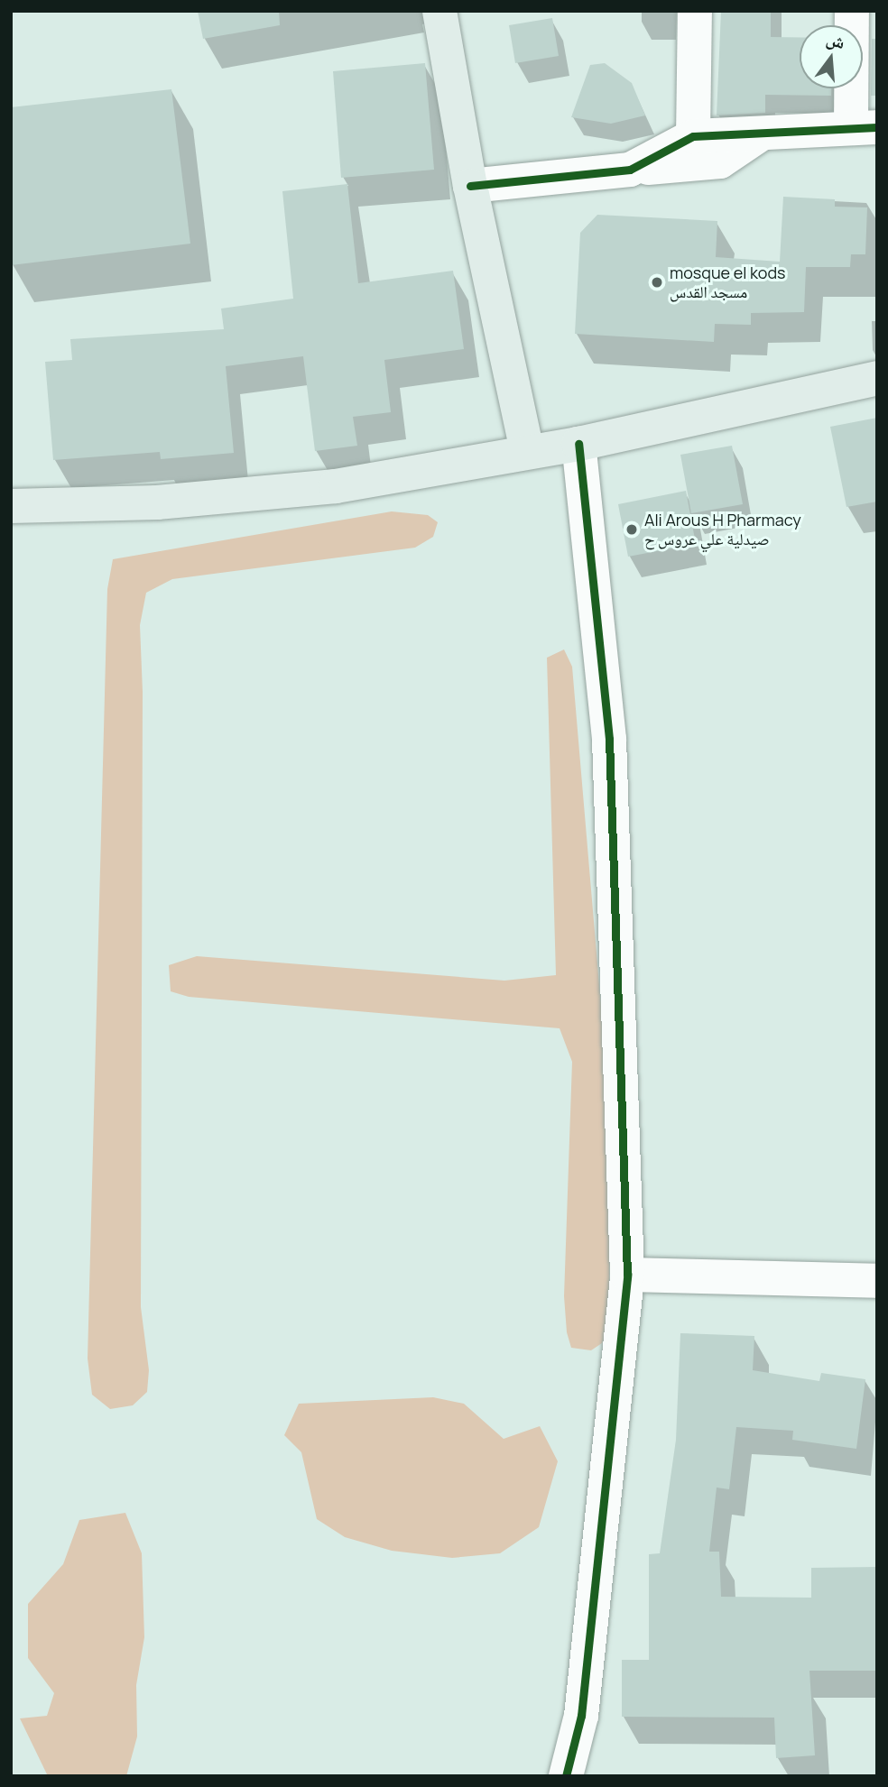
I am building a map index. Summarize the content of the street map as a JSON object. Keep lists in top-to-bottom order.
{
  "places": ["mosque el kods مسجد القدس", "Ali Arous H Pharmacy صيدلية علي عروس ح"],
  "north": "top"
}
